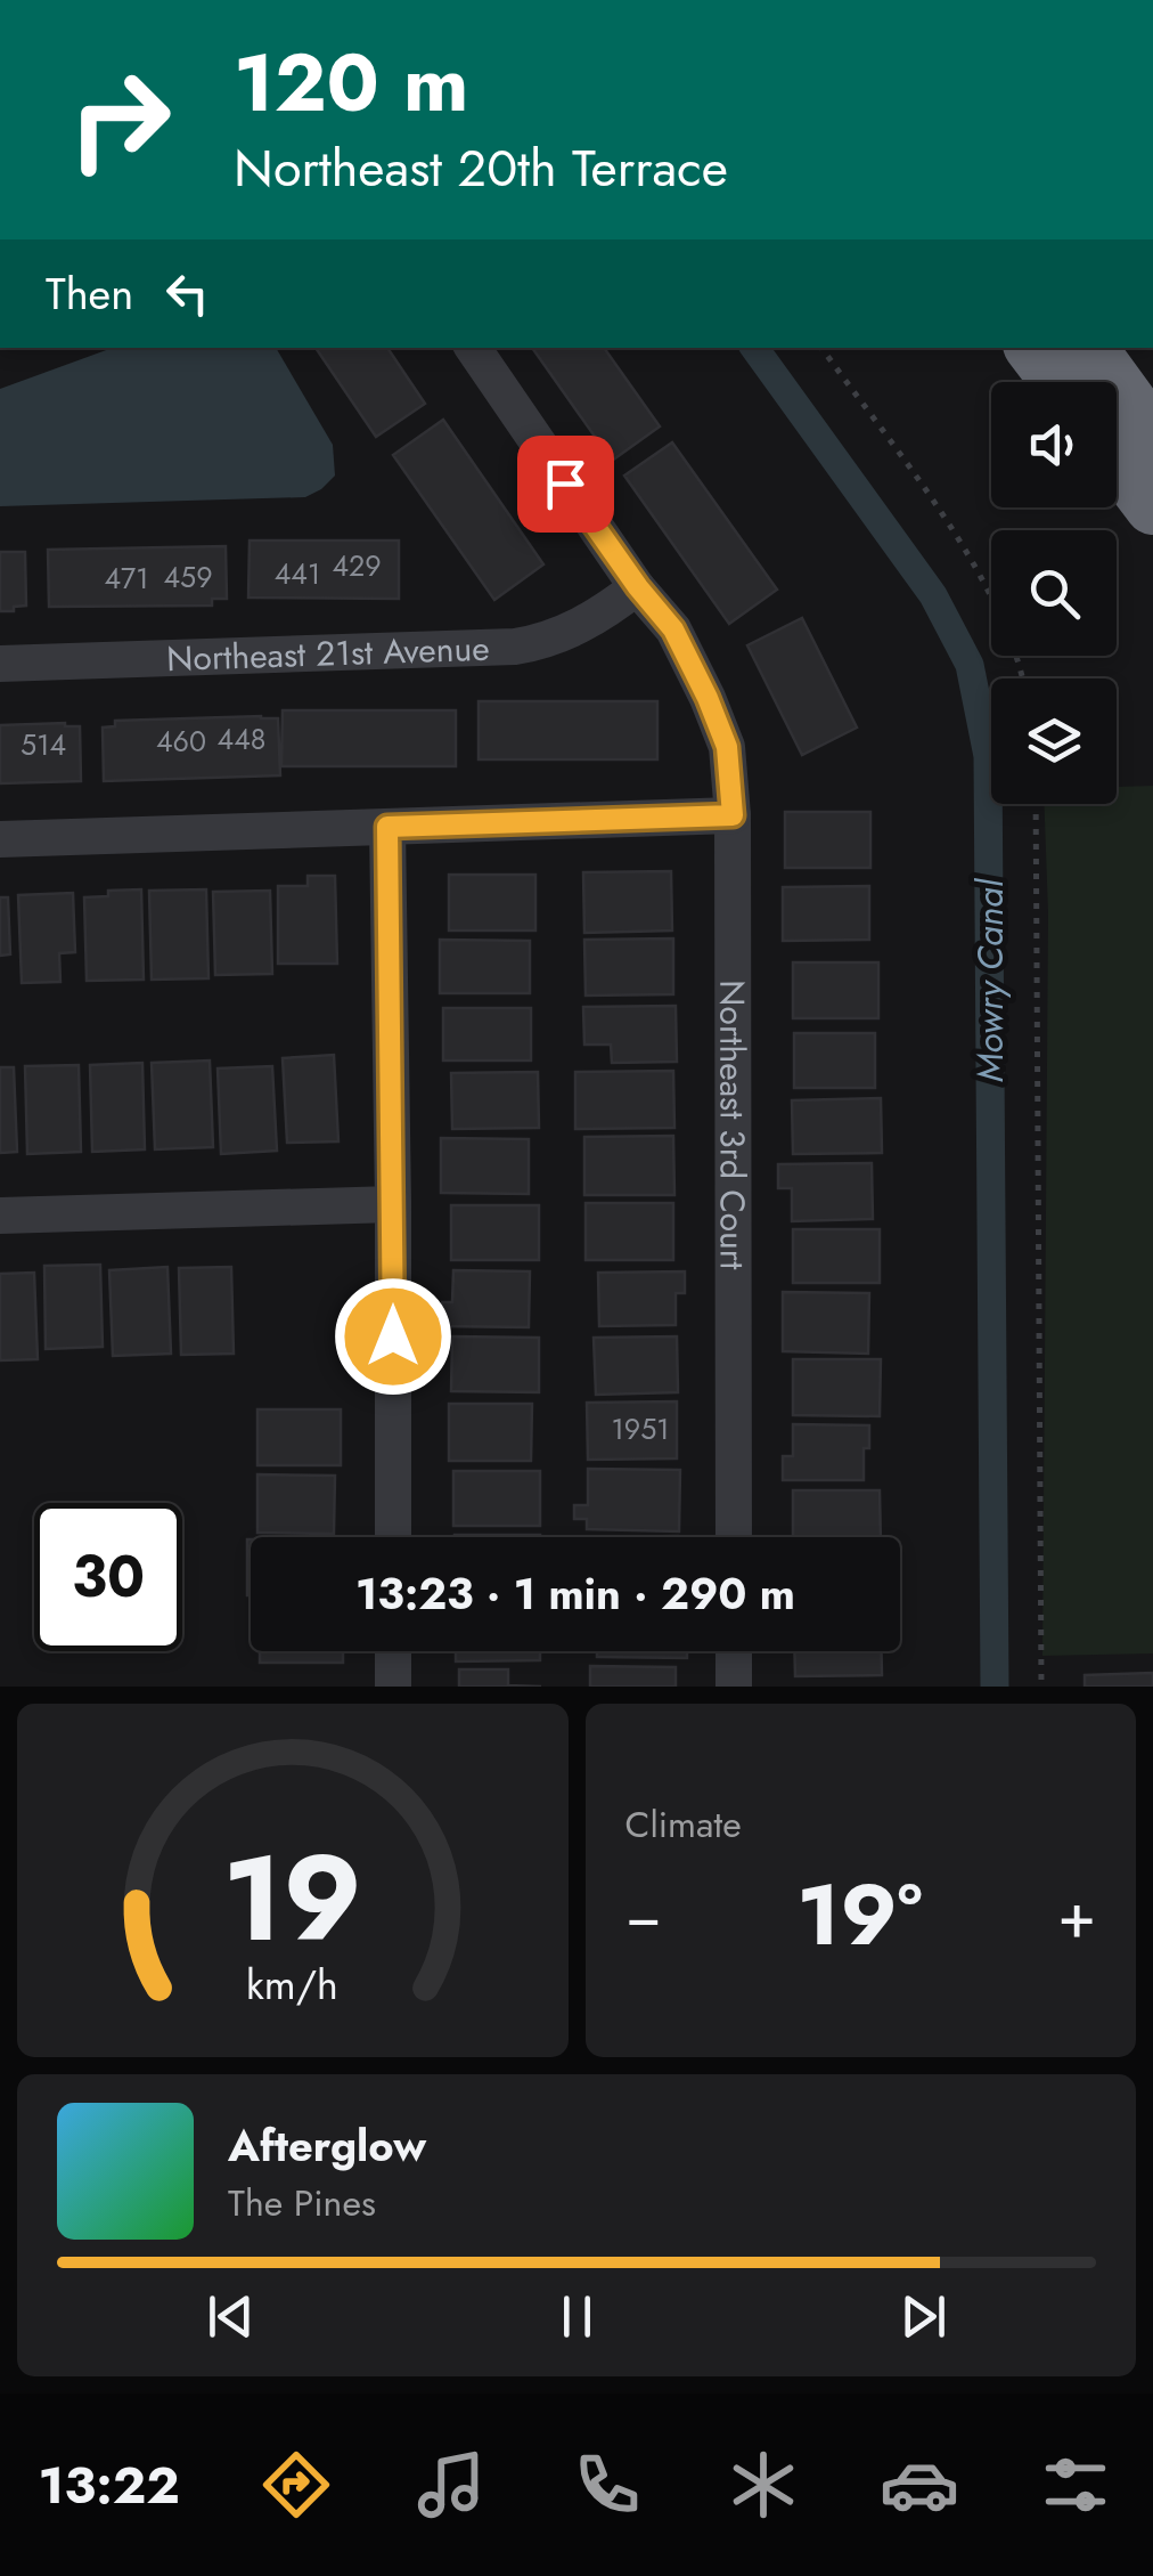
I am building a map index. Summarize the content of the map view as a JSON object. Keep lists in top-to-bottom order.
{
  "streets": {
    "street": ["Northeast 21st Avenue", "Northeast 3rd Court"]
  },
  "crossings": [
    ["Northeast 21st Avenue", "Northeast 3rd Court"]
  ],
  "water": ["Mowry Canal"],
  "house_numbers": [
    "429",
    "441",
    "459",
    "471",
    "448",
    "460",
    "514",
    "1951"
  ],
  "page": {
    "turn": ["120 m", "Northeast 20th Terrace"],
    "then": "Then",
    "limit": "30",
    "trip": "13:23 · 1 min · 290 m",
    "tile": "Climate",
    "heat": ["−", "19°", "+"],
    "song": ["Afterglow", "The Pines"],
    "tabs": "13:22",
    "gauge": ["19", "km/h"]
  }
}
